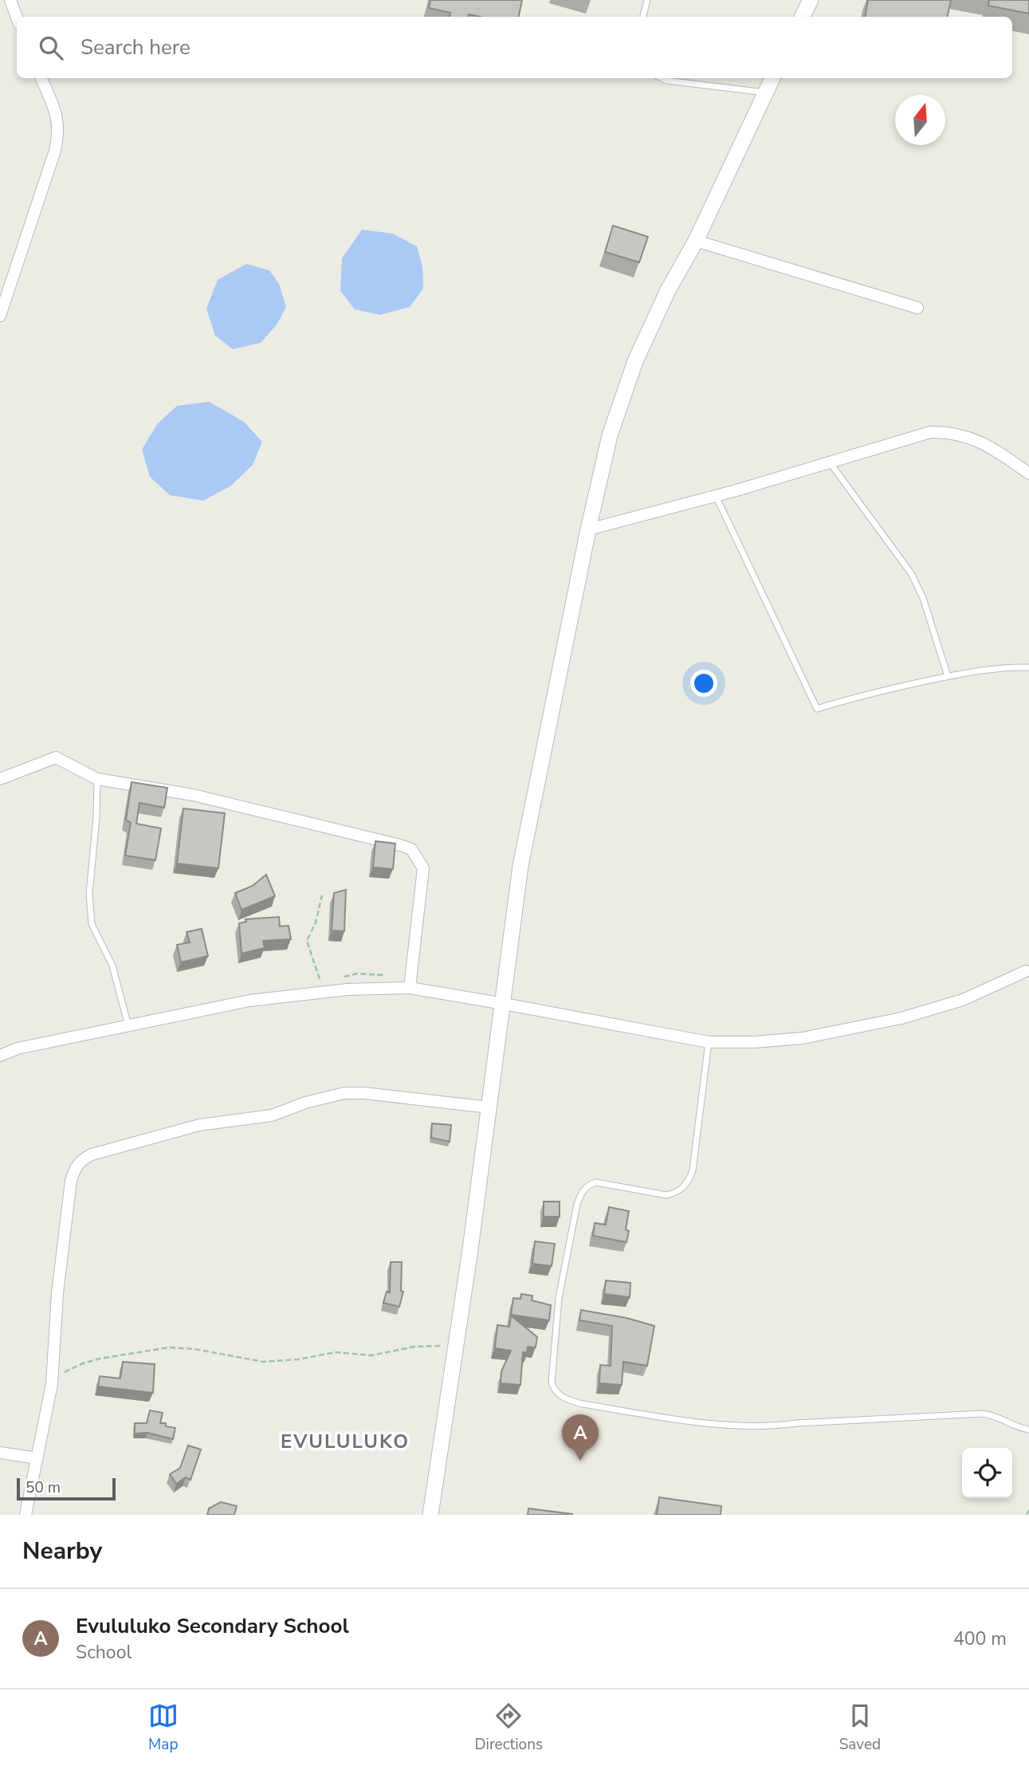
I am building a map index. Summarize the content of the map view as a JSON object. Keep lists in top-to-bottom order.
{
  "districts": ["EVULULUKO"],
  "scale_bar": "50 m",
  "north": "top",
  "page": {
    "search": "Search here",
    "pins": "A",
    "scale": "50 m",
    "heading": "Nearby",
    "list": [
      {
        "mark": "A",
        "name": "Evululuko Secondary School",
        "note": "School",
        "value": "400 m"
      }
    ],
    "nav": ["Map", "Directions", "Saved"]
  }
}
